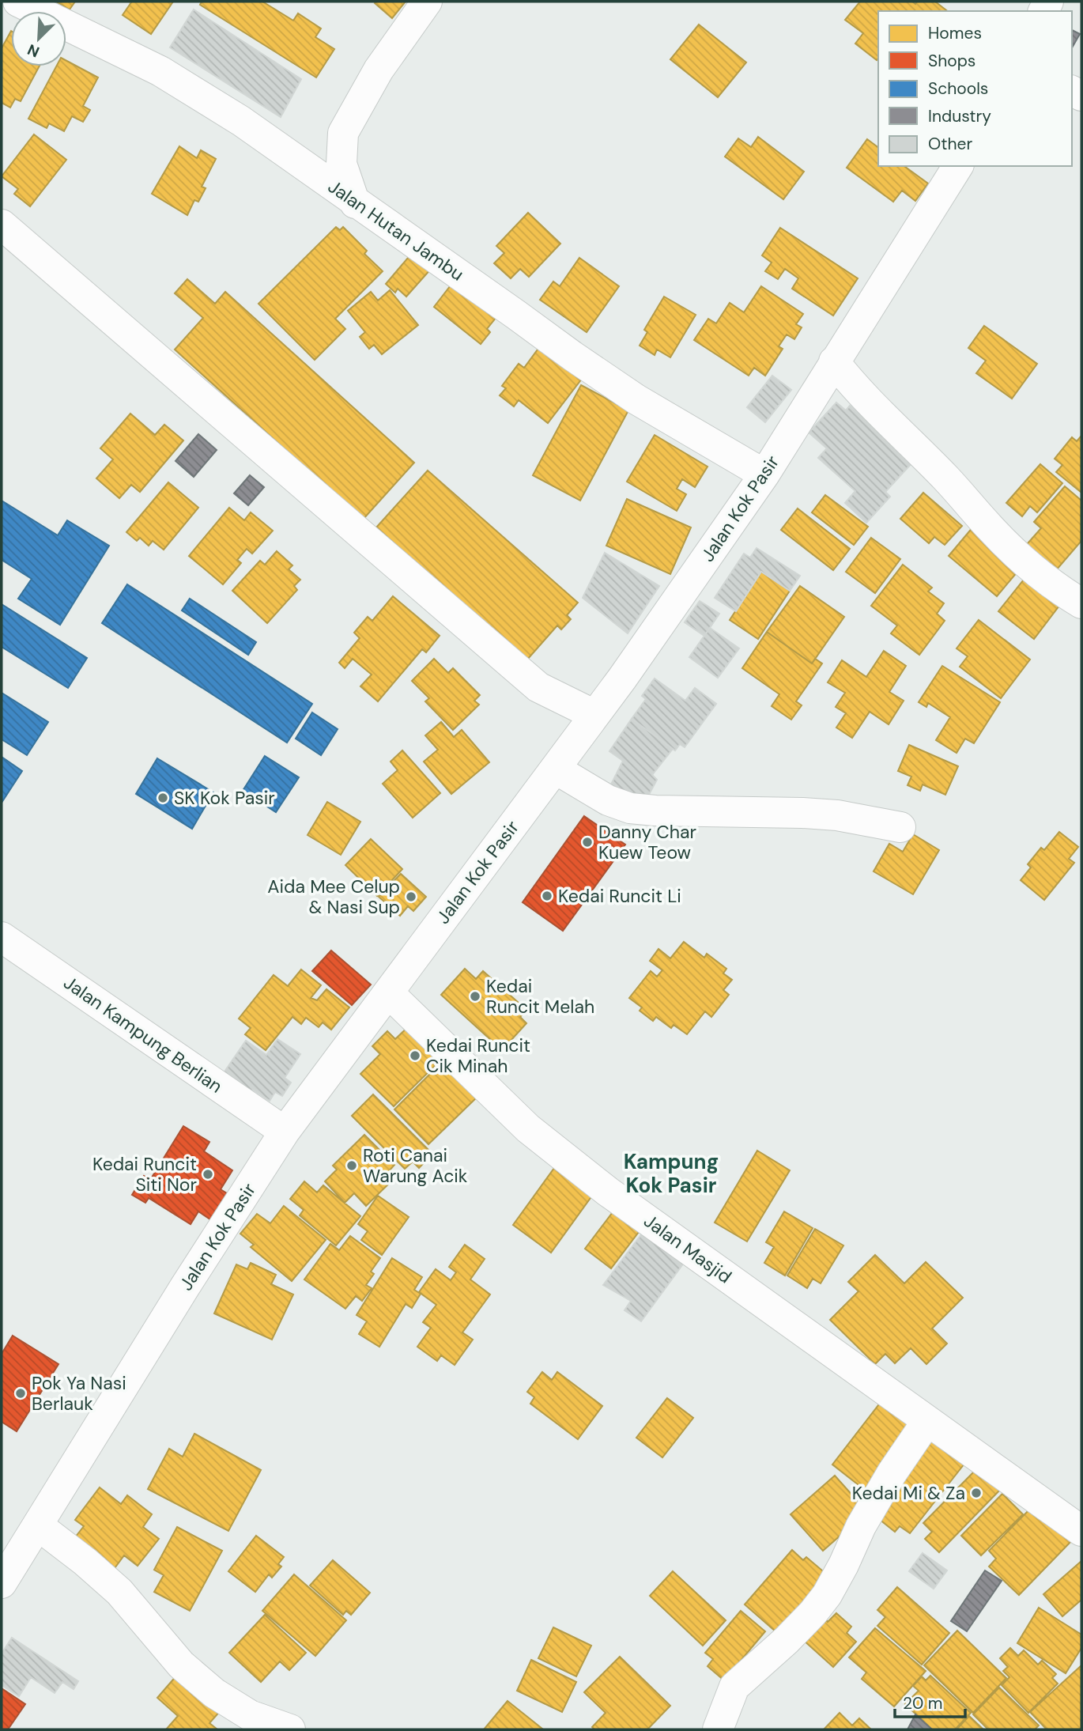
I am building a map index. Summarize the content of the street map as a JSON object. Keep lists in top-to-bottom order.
{
  "streets": {
    "street": [
      "Jalan Hutan Jambu",
      "Jalan Kok Pasir",
      "Jalan Kampung Berlian",
      "Jalan Masjid"
    ]
  },
  "crossings": [
    ["Jalan Hutan Jambu", "Jalan Kok Pasir"],
    ["Jalan Kok Pasir", "Jalan Kampung Berlian"],
    ["Jalan Kok Pasir", "Jalan Masjid"]
  ],
  "districts": ["Kampung Kok Pasir"],
  "places": [
    "SK Kok Pasir",
    "Danny Char Kuew Teow",
    "Kedai Runcit Li",
    "Aida Mee Celup & Nasi Sup",
    "Kedai Runcit Melah",
    "Kedai Runcit Cik Minah",
    "Roti Canai Warung Acik",
    "Kedai Runcit Siti Nor",
    "Pok Ya Nasi Berlauk",
    "Kedai Mi & Za"
  ],
  "legend": [
    "Homes",
    "Shops",
    "Schools",
    "Industry",
    "Other"
  ],
  "scale_bar": "20 m",
  "north": "bottom left"
}
